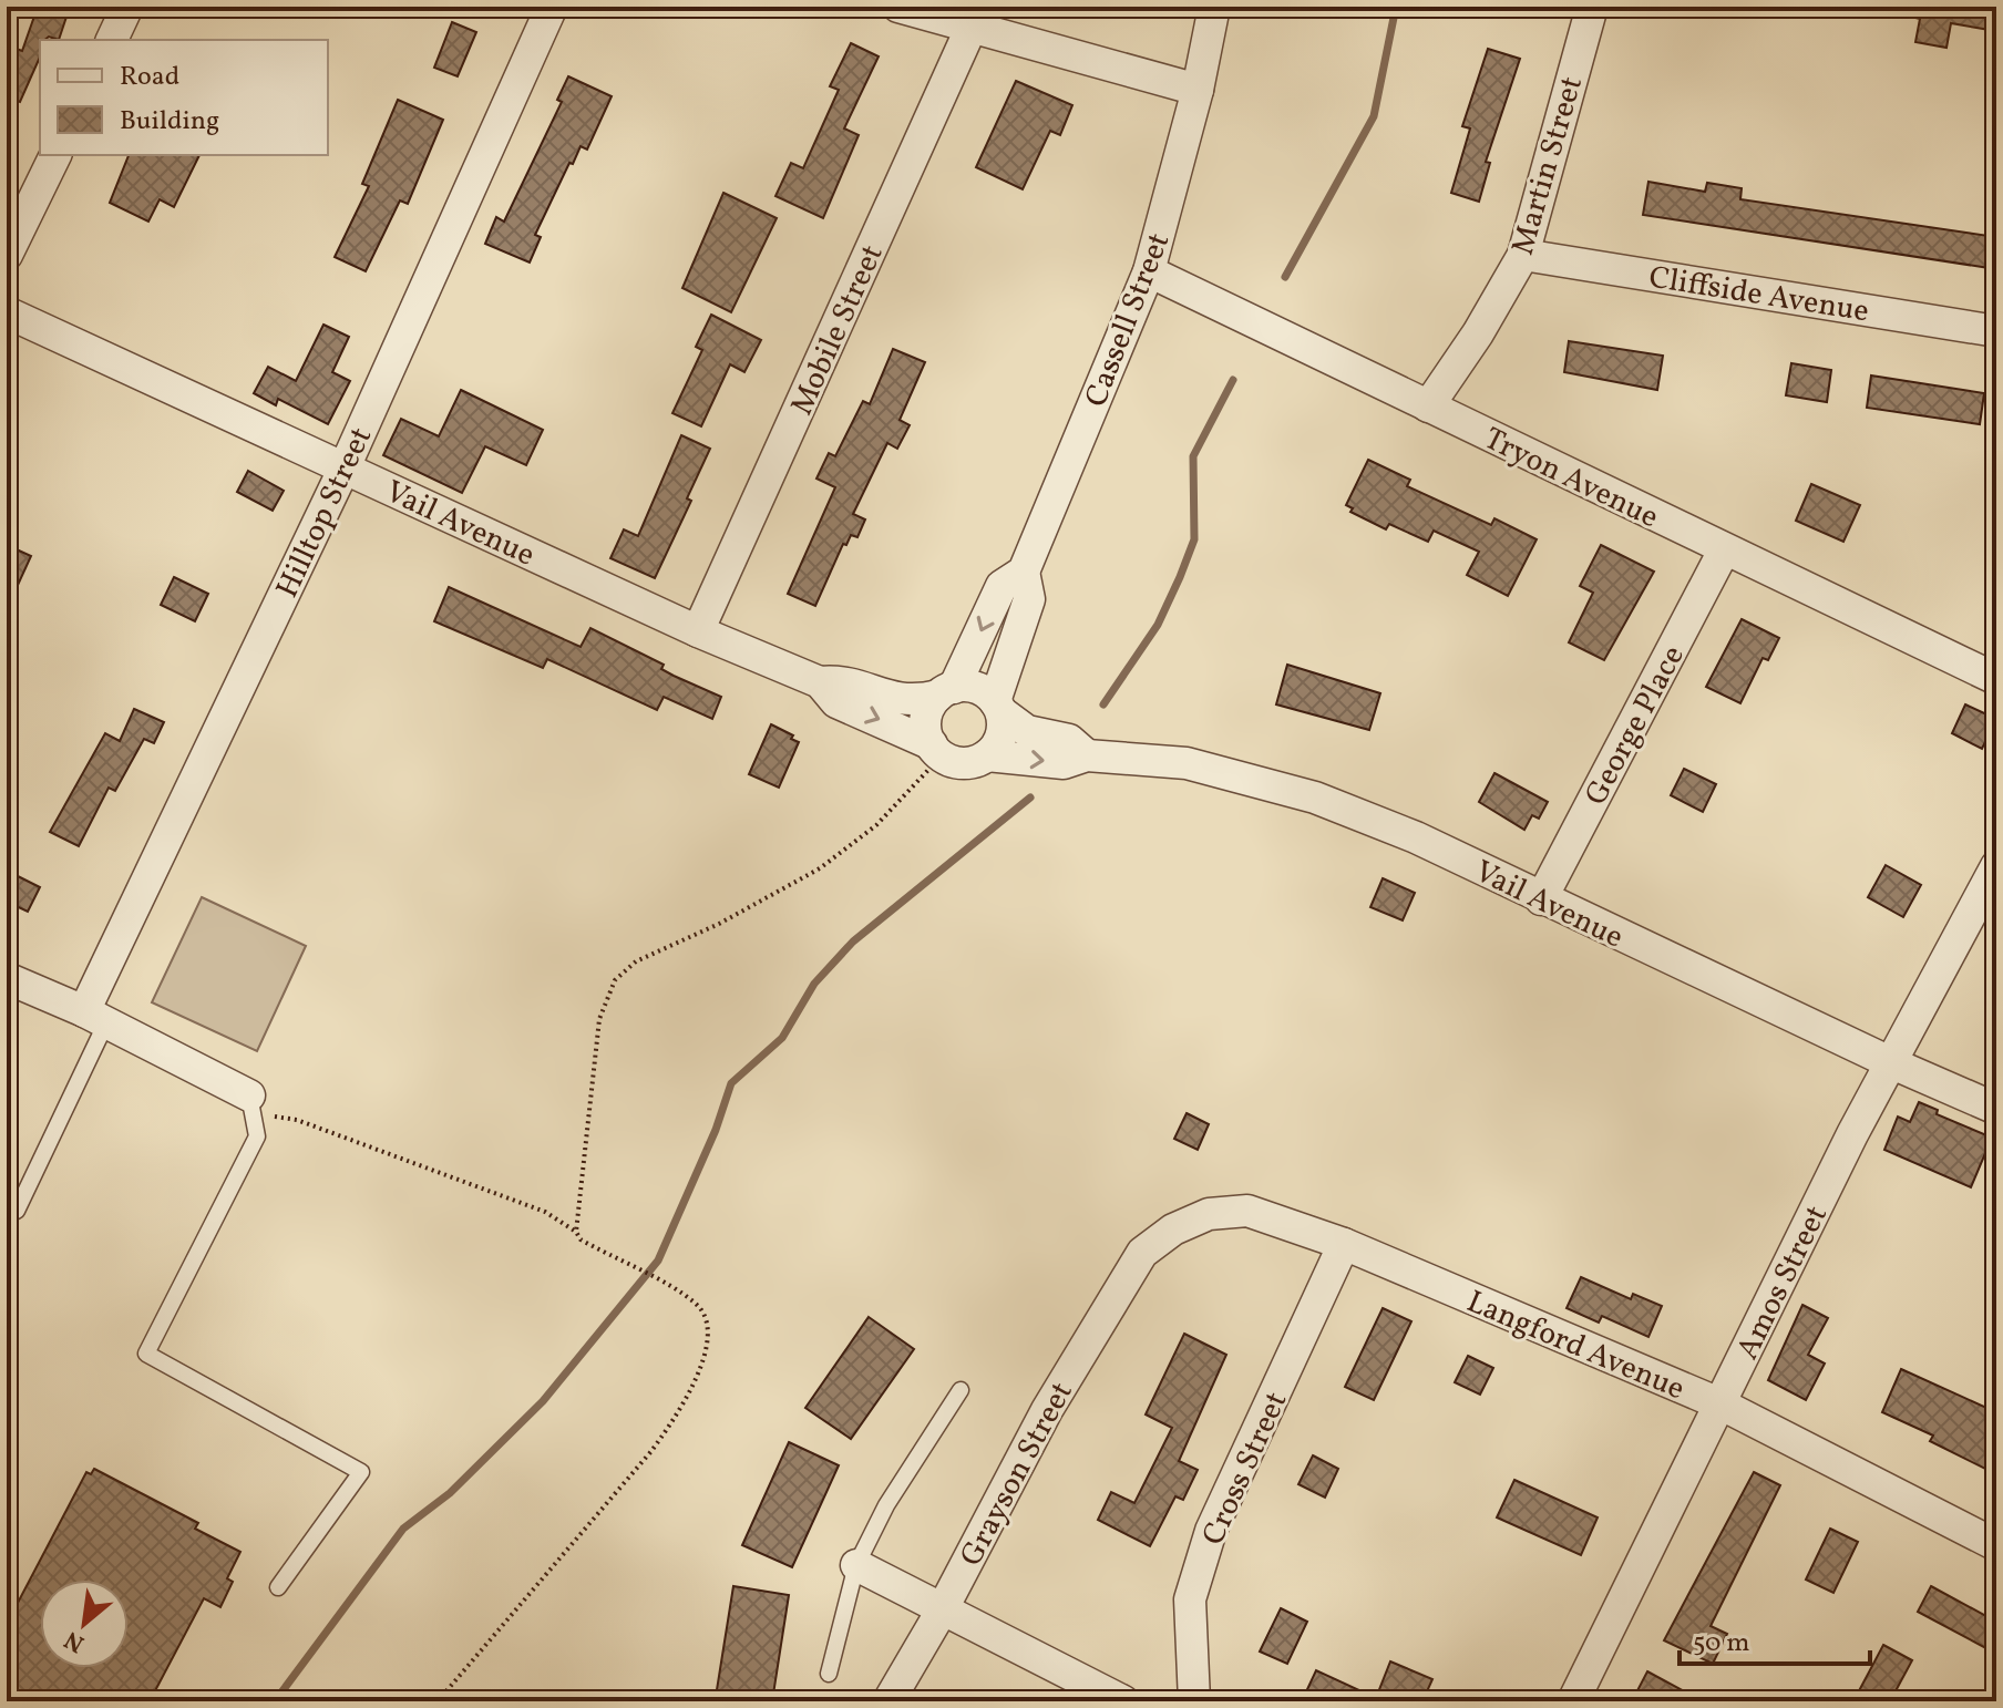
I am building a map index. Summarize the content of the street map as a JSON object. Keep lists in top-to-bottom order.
{
  "streets": {
    "street": [
      "Martin Street",
      "Cliffside Avenue",
      "Cassell Street",
      "Mobile Street",
      "Tryon Avenue",
      "Hilltop Street",
      "Vail Avenue",
      "George Place",
      "Amos Street",
      "Langford Avenue",
      "Cross Street",
      "Grayson Street"
    ]
  },
  "crossings": [
    ["Martin Street", "Cliffside Avenue"],
    ["Martin Street", "Tryon Avenue"],
    ["Cassell Street", "Tryon Avenue"],
    ["Cassell Street", "Vail Avenue"],
    ["Mobile Street", "Vail Avenue"],
    ["Tryon Avenue", "George Place"],
    ["Hilltop Street", "Vail Avenue"],
    ["Vail Avenue", "George Place"],
    ["Vail Avenue", "Amos Street"],
    ["Amos Street", "Langford Avenue"],
    ["Langford Avenue", "Cross Street"],
    ["Langford Avenue", "Grayson Street"]
  ],
  "legend": ["Road", "Building"],
  "scale_bar": "50 m",
  "north": "bottom left"
}
